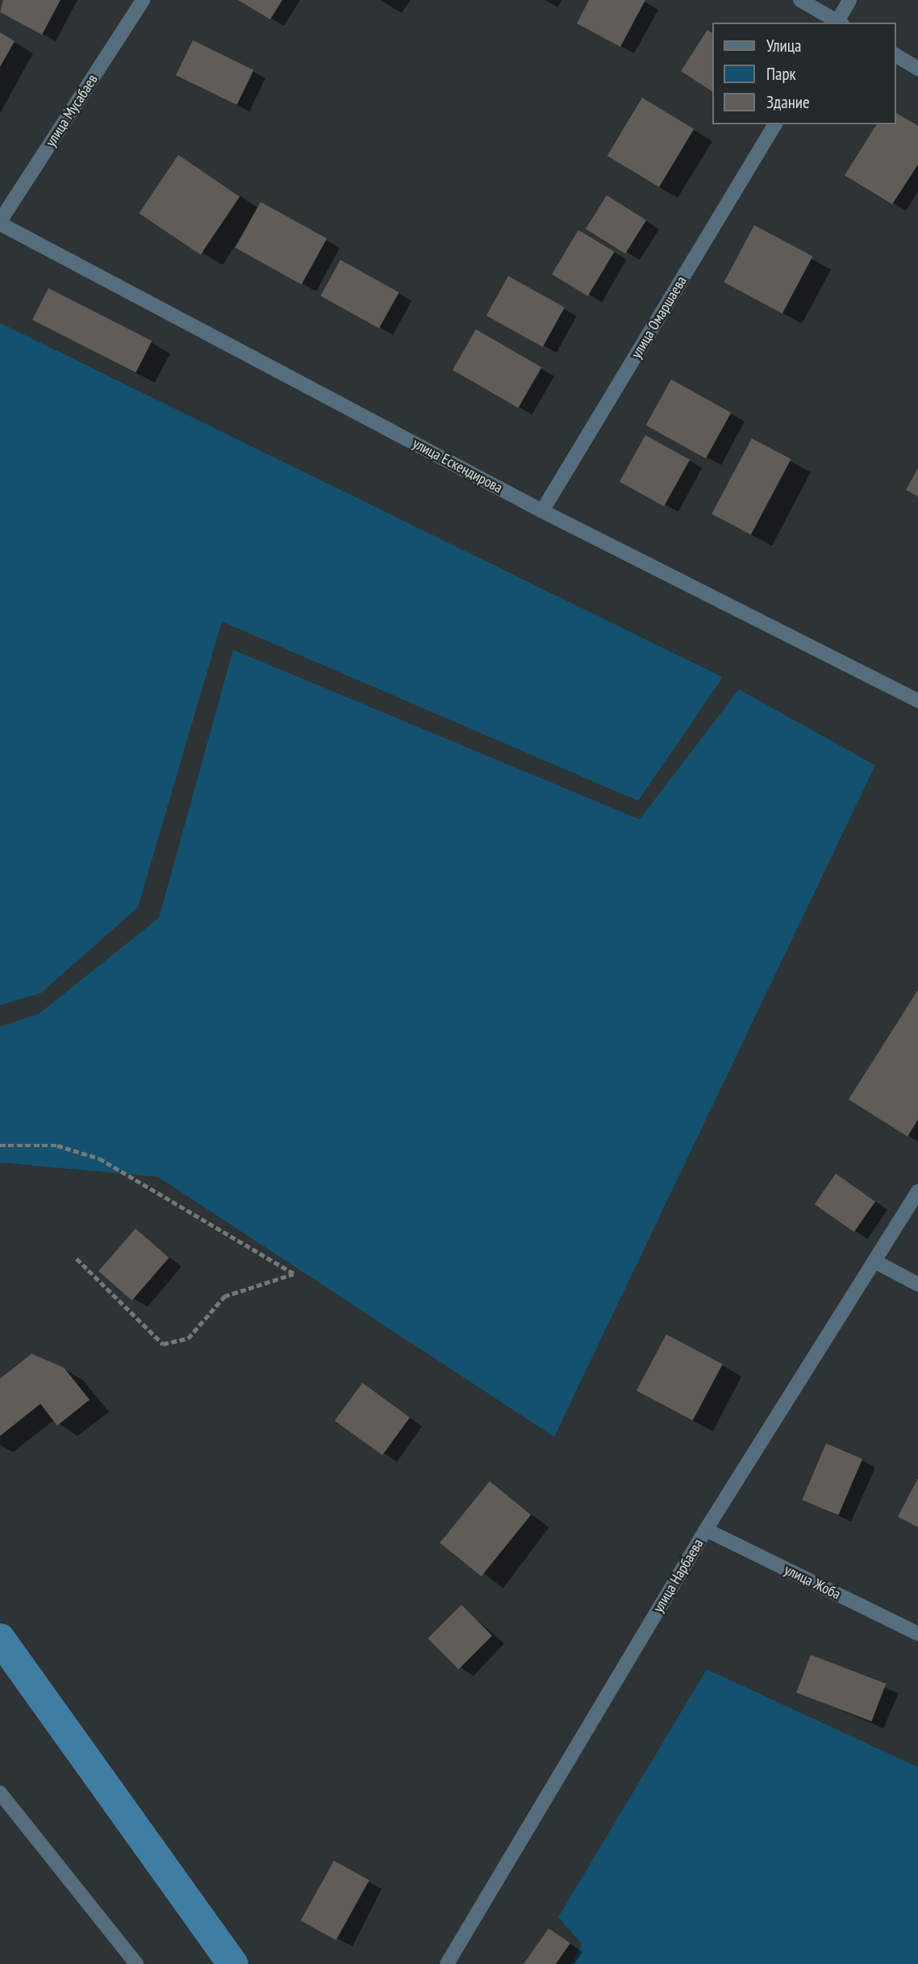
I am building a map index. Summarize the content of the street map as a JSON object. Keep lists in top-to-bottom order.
{
  "streets": {
    "street": [
      "улица Мусабаев",
      "улица Омаршаева",
      "улица Ескендирова",
      "улица Нарбаева",
      "улица Жоба"
    ]
  },
  "crossings": [
    ["улица Мусабаев", "улица Ескендирова"],
    ["улица Омаршаева", "улица Ескендирова"],
    ["улица Нарбаева", "улица Жоба"]
  ],
  "legend": ["Улица", "Парк", "Здание"]
}
